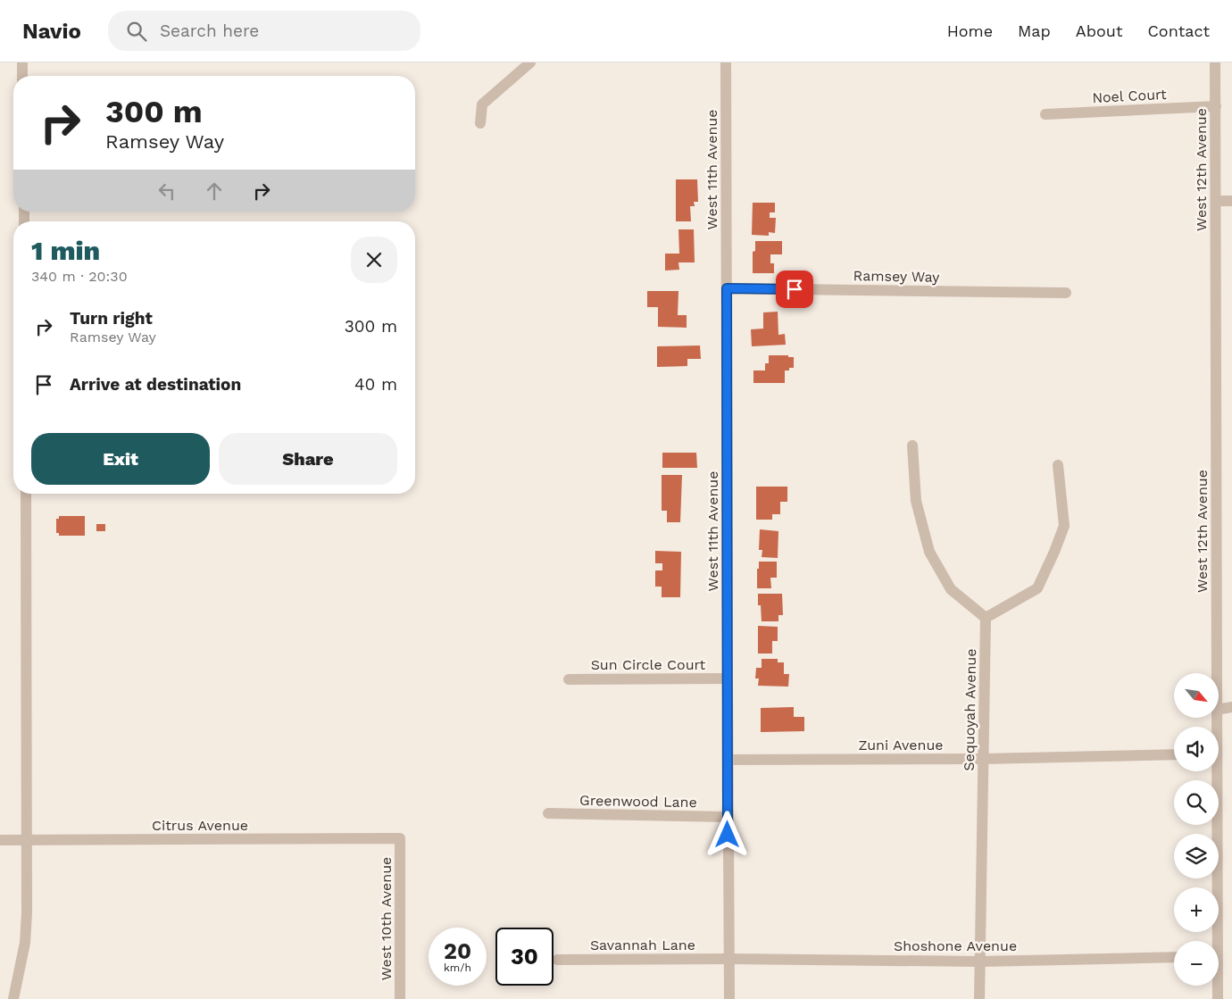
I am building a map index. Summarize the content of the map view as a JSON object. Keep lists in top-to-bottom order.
{
  "streets": {
    "street": [
      "Noel Court",
      "West 11th Avenue",
      "West 12th Avenue",
      "Ramsey Way",
      "Sun Circle Court",
      "Sequoyah Avenue",
      "Zuni Avenue",
      "Greenwood Lane",
      "Citrus Avenue",
      "West 10th Avenue",
      "Savannah Lane",
      "Shoshone Avenue"
    ]
  },
  "crossings": [
    ["Noel Court", "West 12th Avenue"],
    ["West 11th Avenue", "Ramsey Way"],
    ["West 11th Avenue", "Sun Circle Court"],
    ["West 11th Avenue", "Zuni Avenue"],
    ["West 11th Avenue", "Greenwood Lane"],
    ["West 11th Avenue", "Savannah Lane"],
    ["West 11th Avenue", "Shoshone Avenue"],
    ["Sequoyah Avenue", "Zuni Avenue"],
    ["Sequoyah Avenue", "Shoshone Avenue"],
    ["Citrus Avenue", "West 10th Avenue"],
    ["Savannah Lane", "Shoshone Avenue"]
  ],
  "north": "bottom right",
  "page": {
    "header": "Navio",
    "search": "Search here",
    "nav": [
      "Home",
      "Map",
      "About",
      "Contact"
    ],
    "turn": ["300 m", "Ramsey Way"],
    "heading": ["1 min", "340 m · 20:30"],
    "list": [
      {
        "name": "Turn right",
        "note": "Ramsey Way",
        "value": "300 m"
      },
      {
        "name": "Arrive at destination",
        "value": "40 m"
      }
    ],
    "buttons": ["Exit", "Share"],
    "map_buttons": ["+", "−"],
    "speed": "20 km/h",
    "limit": "30"
  }
}
